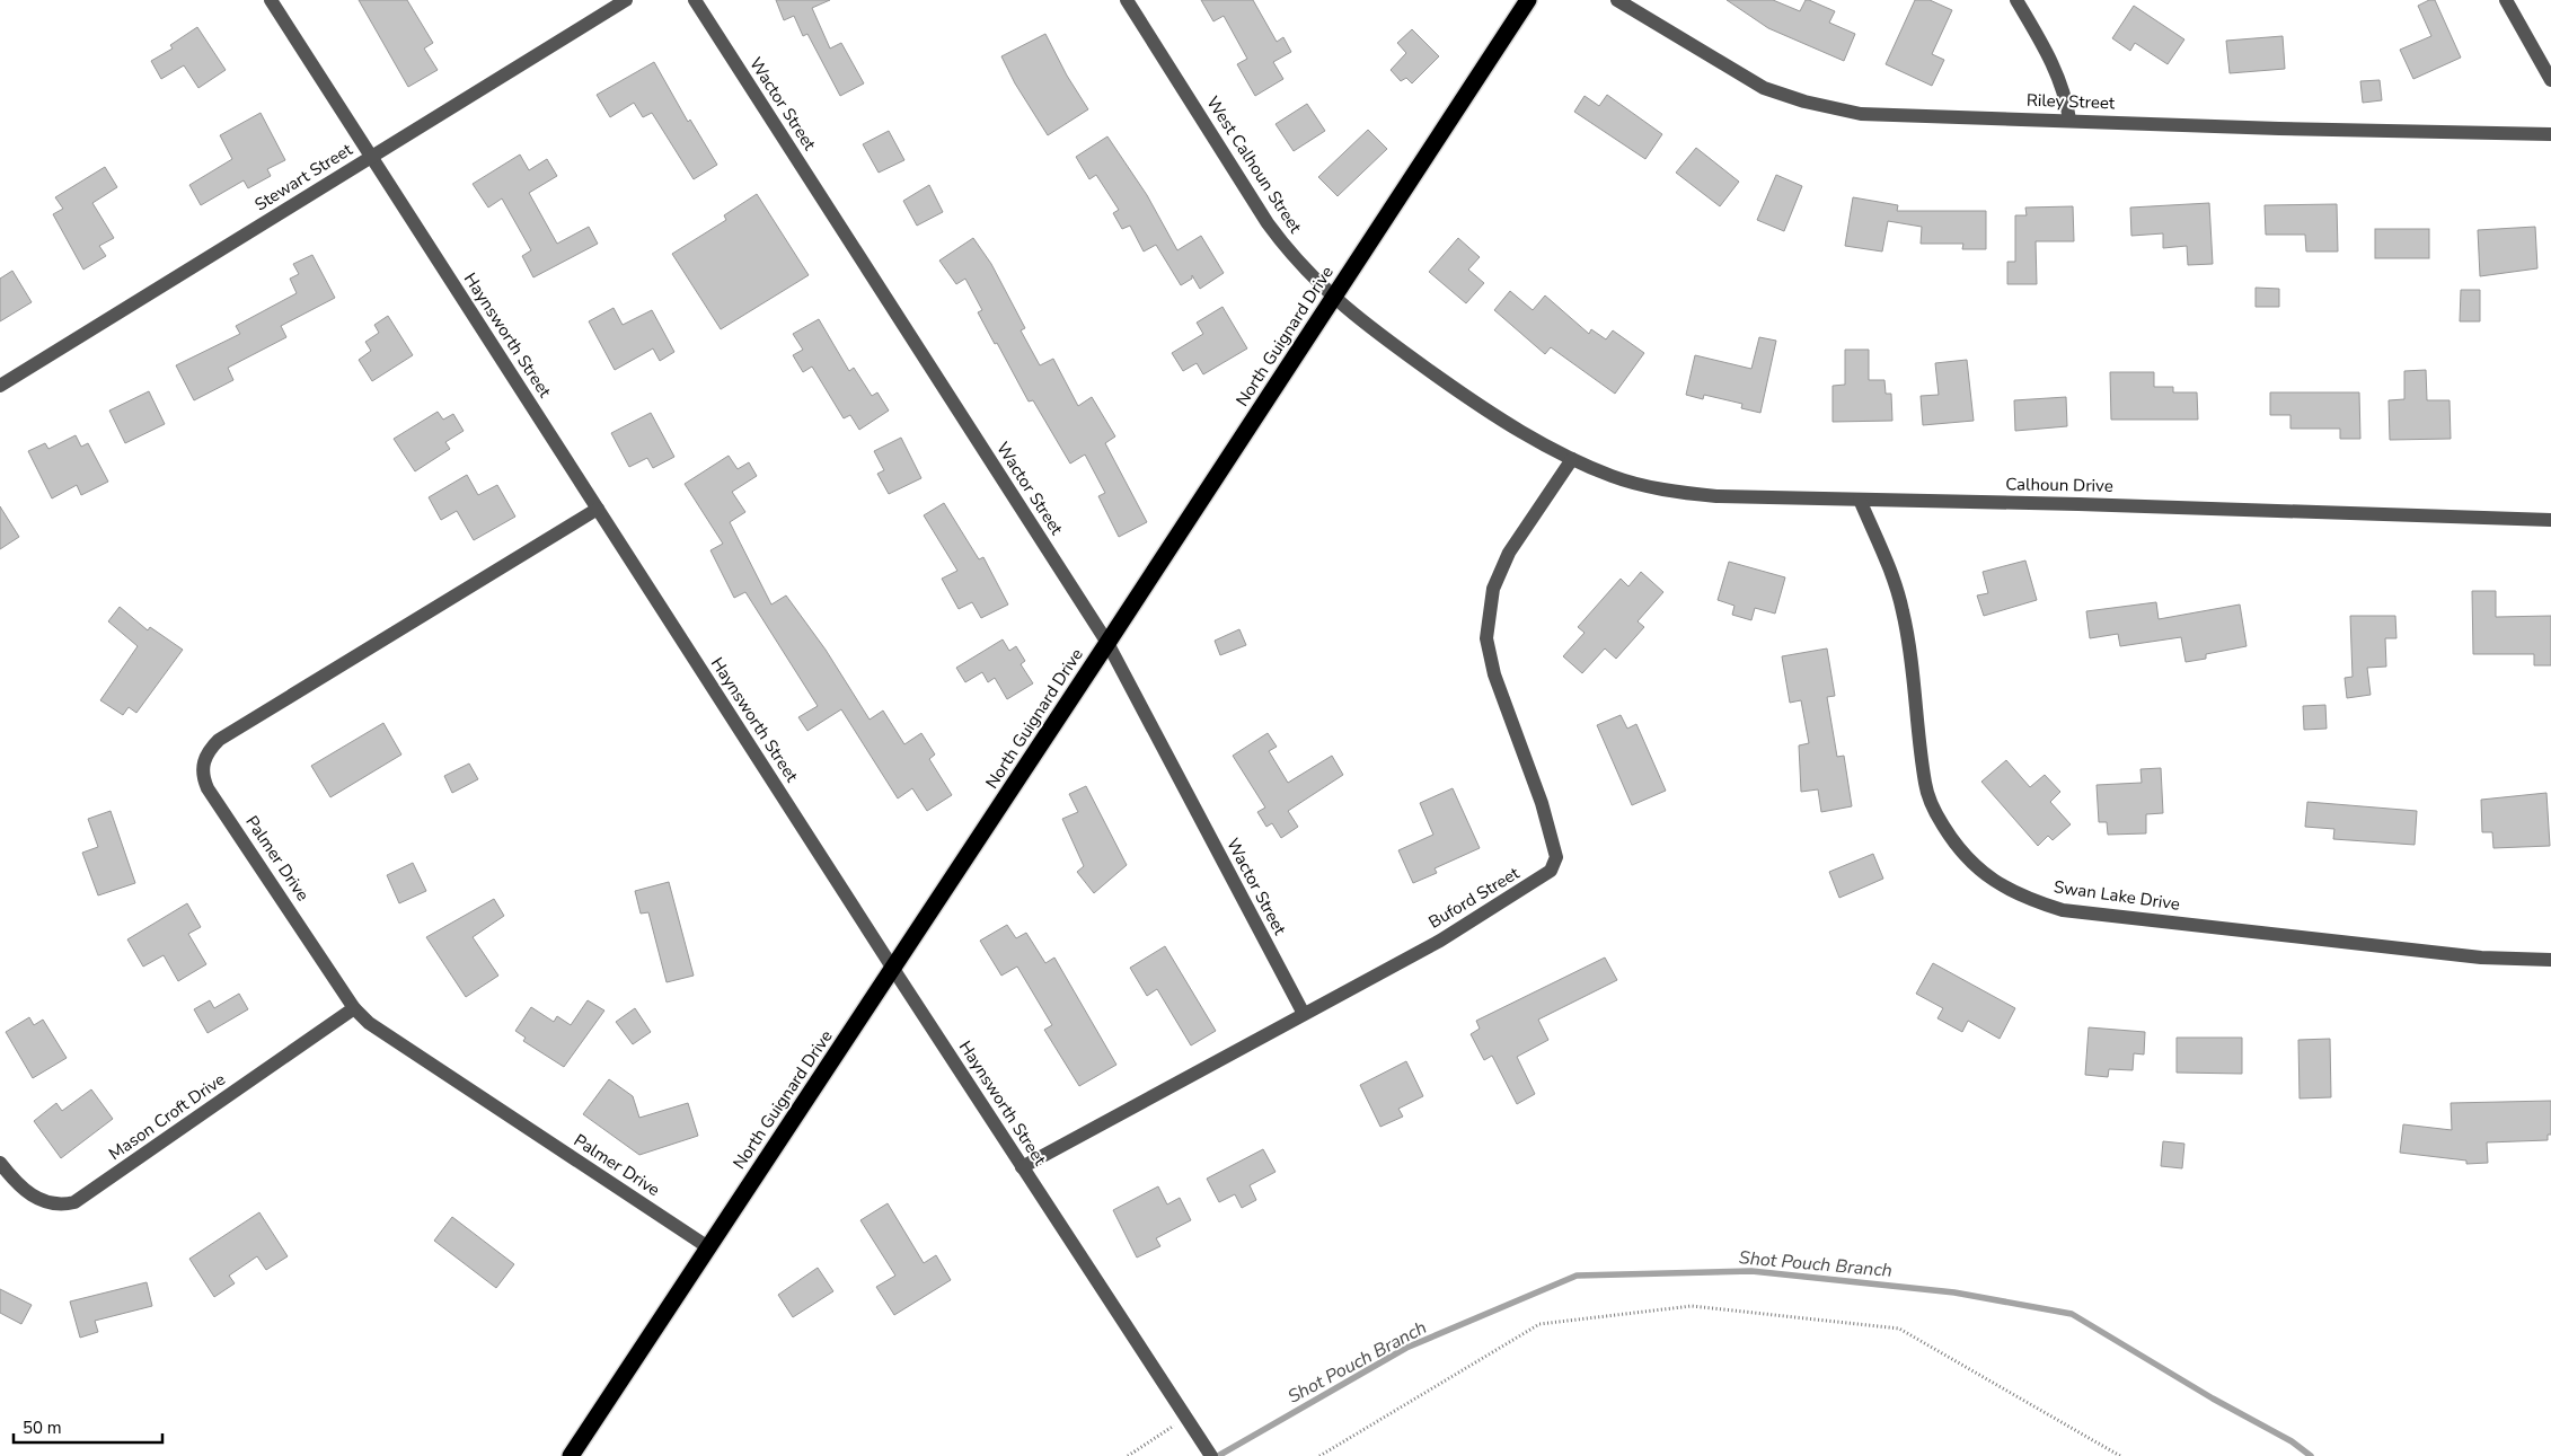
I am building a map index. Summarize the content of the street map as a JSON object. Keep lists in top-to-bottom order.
{
  "streets": {
    "highway": ["North Guignard Drive"],
    "street": [
      "Riley Street",
      "Wactor Street",
      "West Calhoun Street",
      "Stewart Street",
      "Haynsworth Street",
      "Calhoun Drive",
      "Palmer Drive",
      "Swan Lake Drive",
      "Buford Street",
      "Mason Croft Drive"
    ]
  },
  "crossings": [
    ["Wactor Street", "North Guignard Drive"],
    ["Wactor Street", "Buford Street"],
    ["West Calhoun Street", "North Guignard Drive"],
    ["West Calhoun Street", "Calhoun Drive"],
    ["West Calhoun Street", "Buford Street"],
    ["Stewart Street", "Haynsworth Street"],
    ["Haynsworth Street", "North Guignard Drive"],
    ["Haynsworth Street", "Palmer Drive"],
    ["Haynsworth Street", "Buford Street"],
    ["North Guignard Drive", "Palmer Drive"],
    ["Calhoun Drive", "Swan Lake Drive"],
    ["Calhoun Drive", "Buford Street"],
    ["Palmer Drive", "Mason Croft Drive"]
  ],
  "water": ["Shot Pouch Branch"],
  "scale_bar": "50 m"
}
